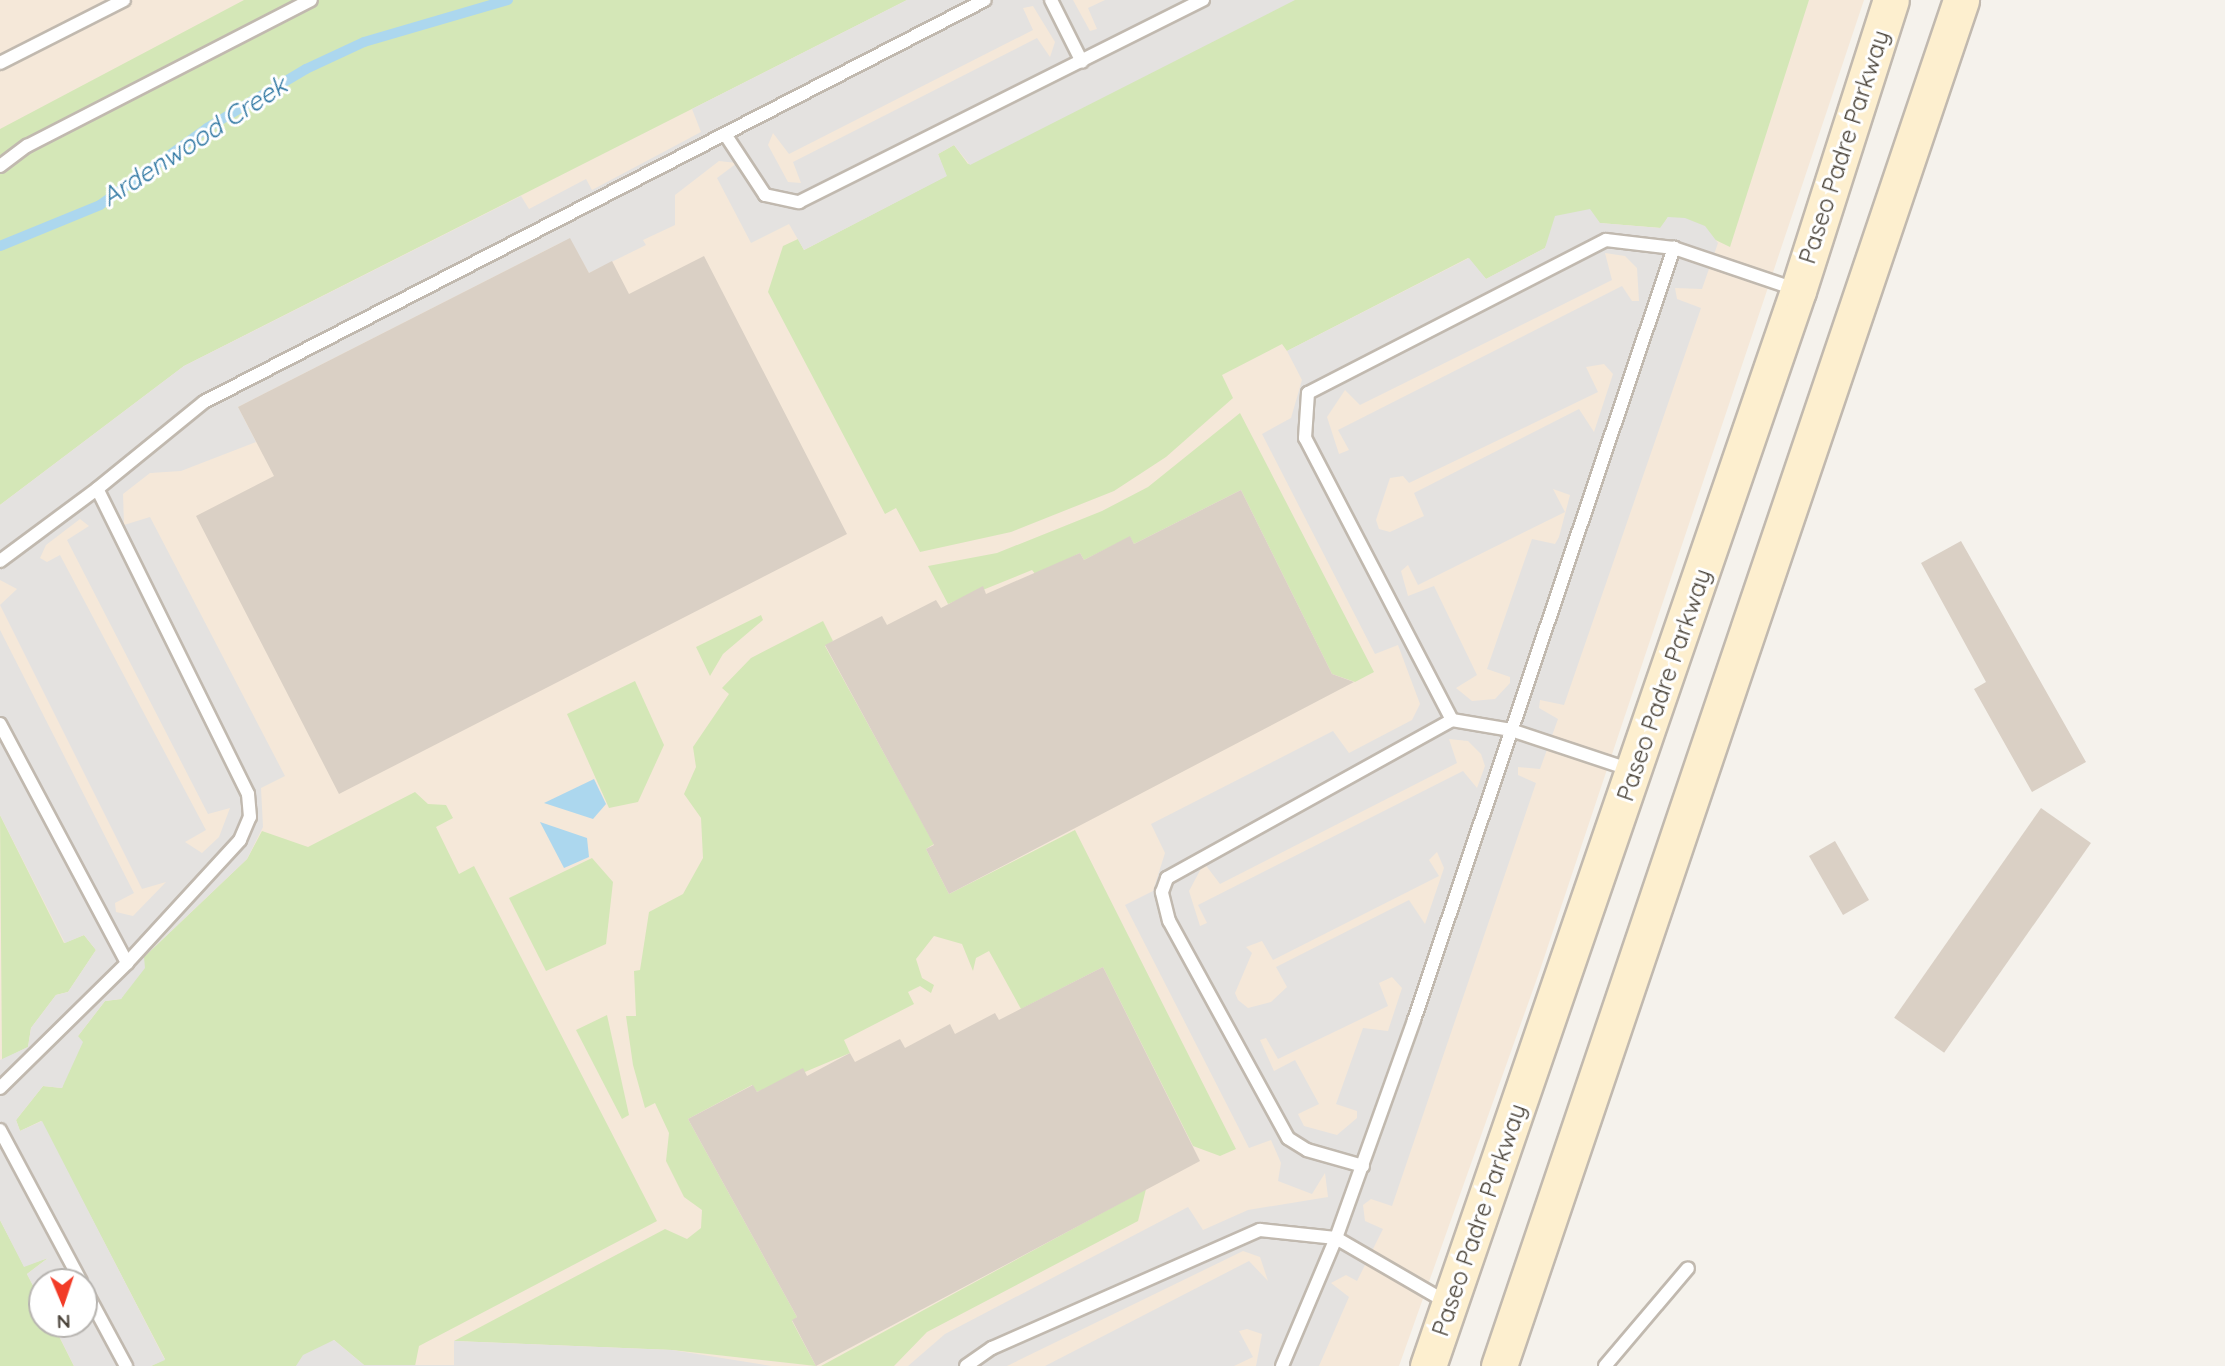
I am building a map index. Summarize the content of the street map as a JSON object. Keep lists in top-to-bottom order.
{
  "streets": {
    "main road": ["Paseo Padre Parkway"]
  },
  "water": ["Ardenwood Creek"],
  "north": "bottom"
}
